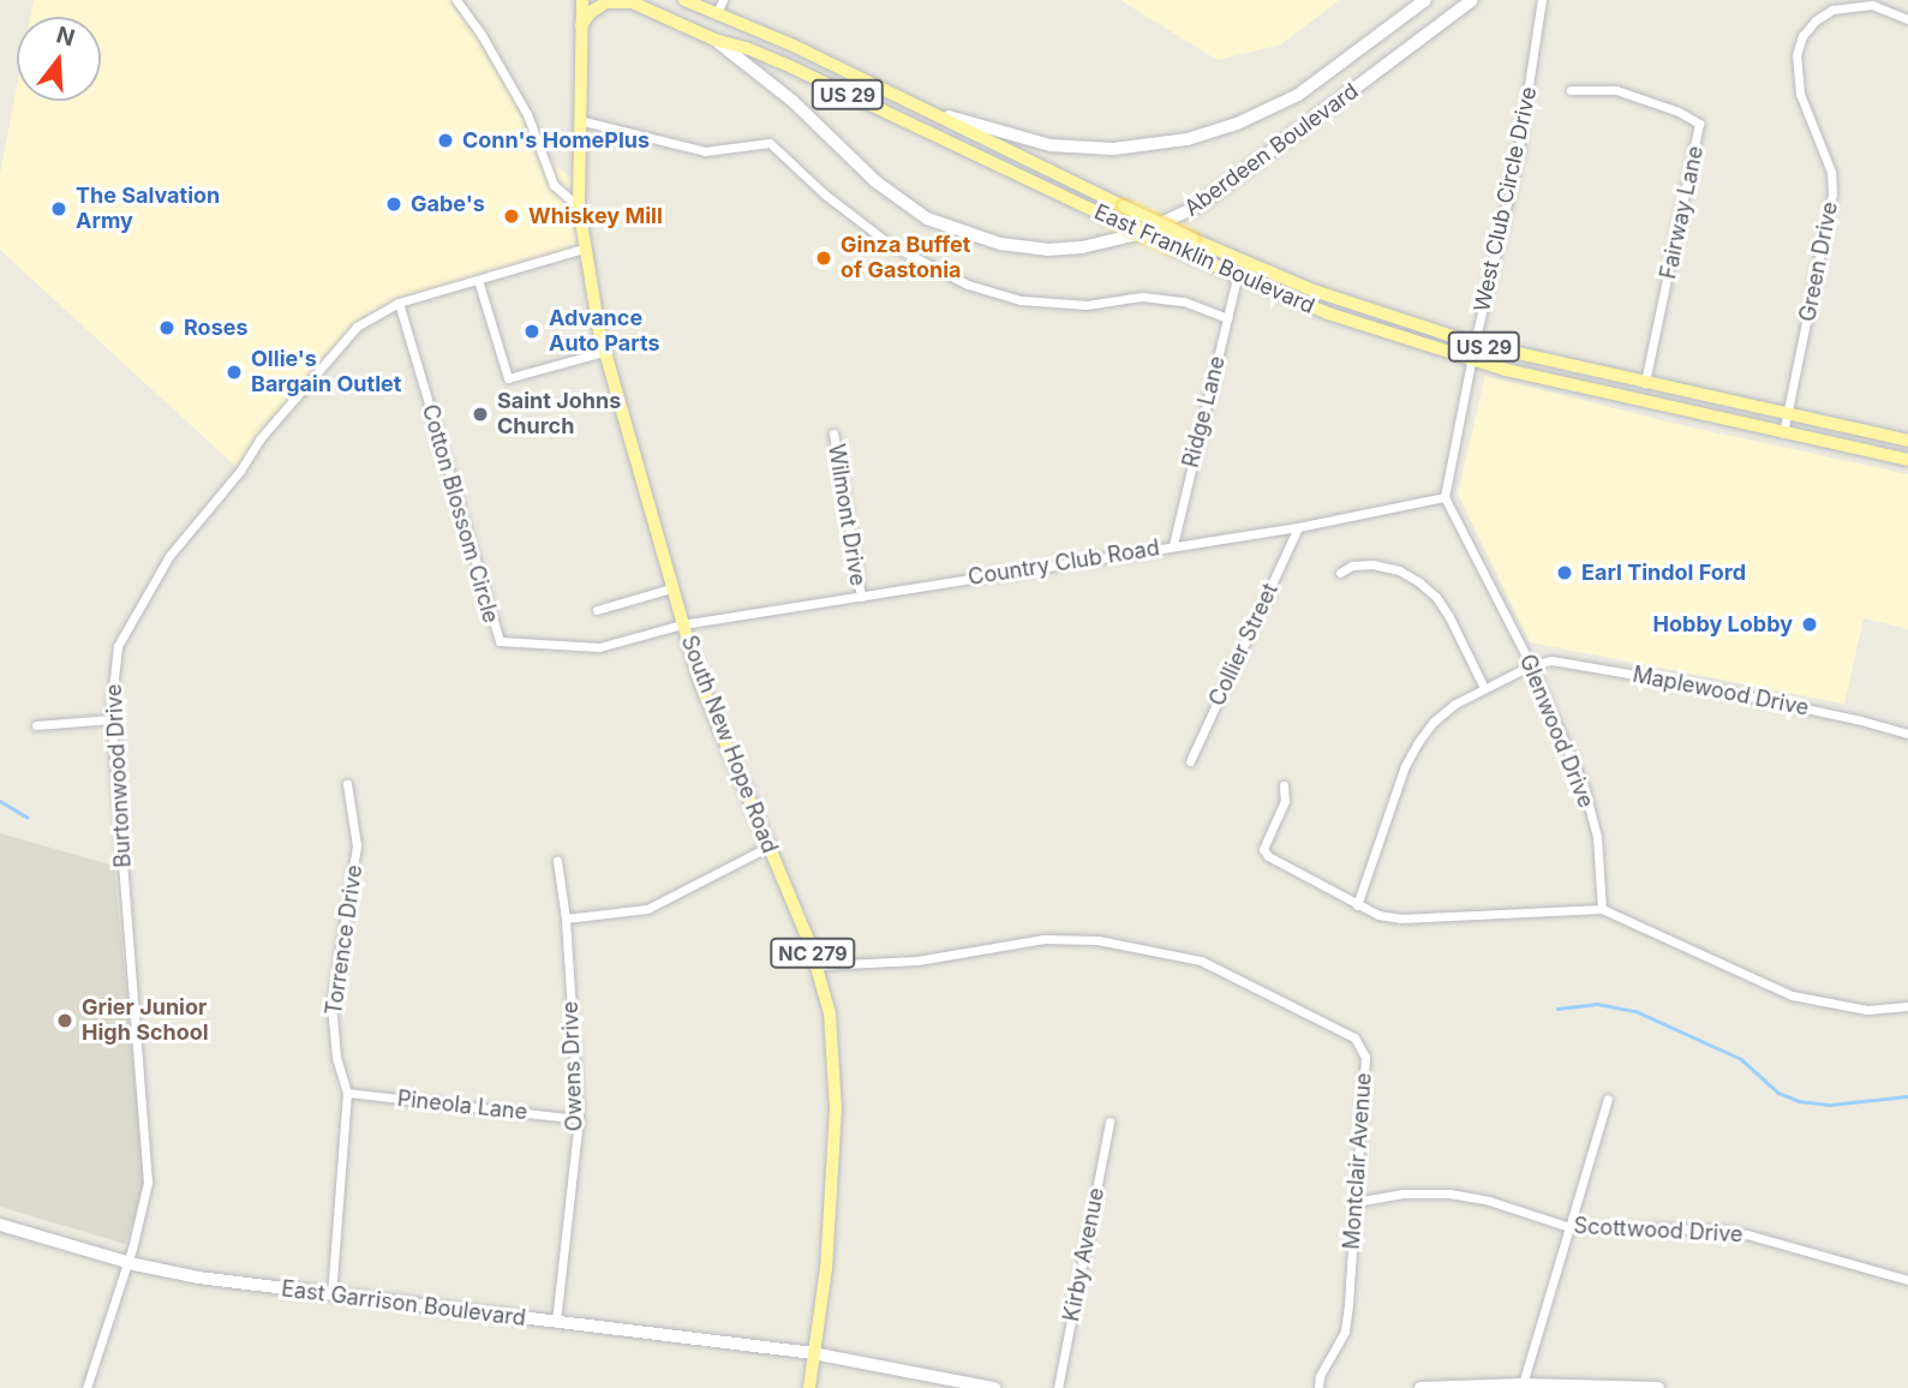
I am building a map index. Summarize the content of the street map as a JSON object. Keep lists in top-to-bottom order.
{
  "streets": {
    "main road": [
      "US 29",
      "Aberdeen Boulevard",
      "East Franklin Boulevard",
      "South New Hope Road",
      "NC 279",
      "East Garrison Boulevard"
    ],
    "street": [
      "West Club Circle Drive",
      "Fairway Lane",
      "Green Drive",
      "Ridge Lane",
      "Cotton Blossom Circle",
      "Wilmont Drive",
      "Country Club Road",
      "Collier Street",
      "Maplewood Drive",
      "Glenwood Drive",
      "Burtonwood Drive",
      "Torrence Drive",
      "Owens Drive",
      "Pineola Lane",
      "Montclair Avenue",
      "Scottwood Drive",
      "Kirby Avenue"
    ]
  },
  "crossings": [
    ["Aberdeen Boulevard", "East Franklin Boulevard"],
    ["West Club Circle Drive", "East Franklin Boulevard"],
    ["West Club Circle Drive", "Country Club Road"],
    ["West Club Circle Drive", "Glenwood Drive"],
    ["Fairway Lane", "East Franklin Boulevard"],
    ["East Franklin Boulevard", "Green Drive"],
    ["East Franklin Boulevard", "Ridge Lane"],
    ["Ridge Lane", "Country Club Road"],
    ["Cotton Blossom Circle", "Country Club Road"],
    ["Cotton Blossom Circle", "South New Hope Road"],
    ["Cotton Blossom Circle", "Burtonwood Drive"],
    ["Wilmont Drive", "Country Club Road"],
    ["Country Club Road", "Collier Street"],
    ["Country Club Road", "Glenwood Drive"],
    ["Country Club Road", "South New Hope Road"],
    ["Maplewood Drive", "Glenwood Drive"],
    ["South New Hope Road", "Burtonwood Drive"],
    ["South New Hope Road", "Montclair Avenue"],
    ["South New Hope Road", "East Garrison Boulevard"],
    ["Burtonwood Drive", "East Garrison Boulevard"],
    ["Torrence Drive", "Pineola Lane"],
    ["Torrence Drive", "East Garrison Boulevard"],
    ["Owens Drive", "Pineola Lane"],
    ["Owens Drive", "East Garrison Boulevard"],
    ["Montclair Avenue", "Scottwood Drive"]
  ],
  "places": [
    "Conn's HomePlus",
    "Gabe's",
    "The Salvation Army",
    "Whiskey Mill",
    "Ginza Buffet of Gastonia",
    "Roses",
    "Advance Auto Parts",
    "Ollie's Bargain Outlet",
    "Saint Johns Church",
    "Earl Tindol Ford",
    "Hobby Lobby",
    "Grier Junior High School"
  ],
  "north": "top"
}
